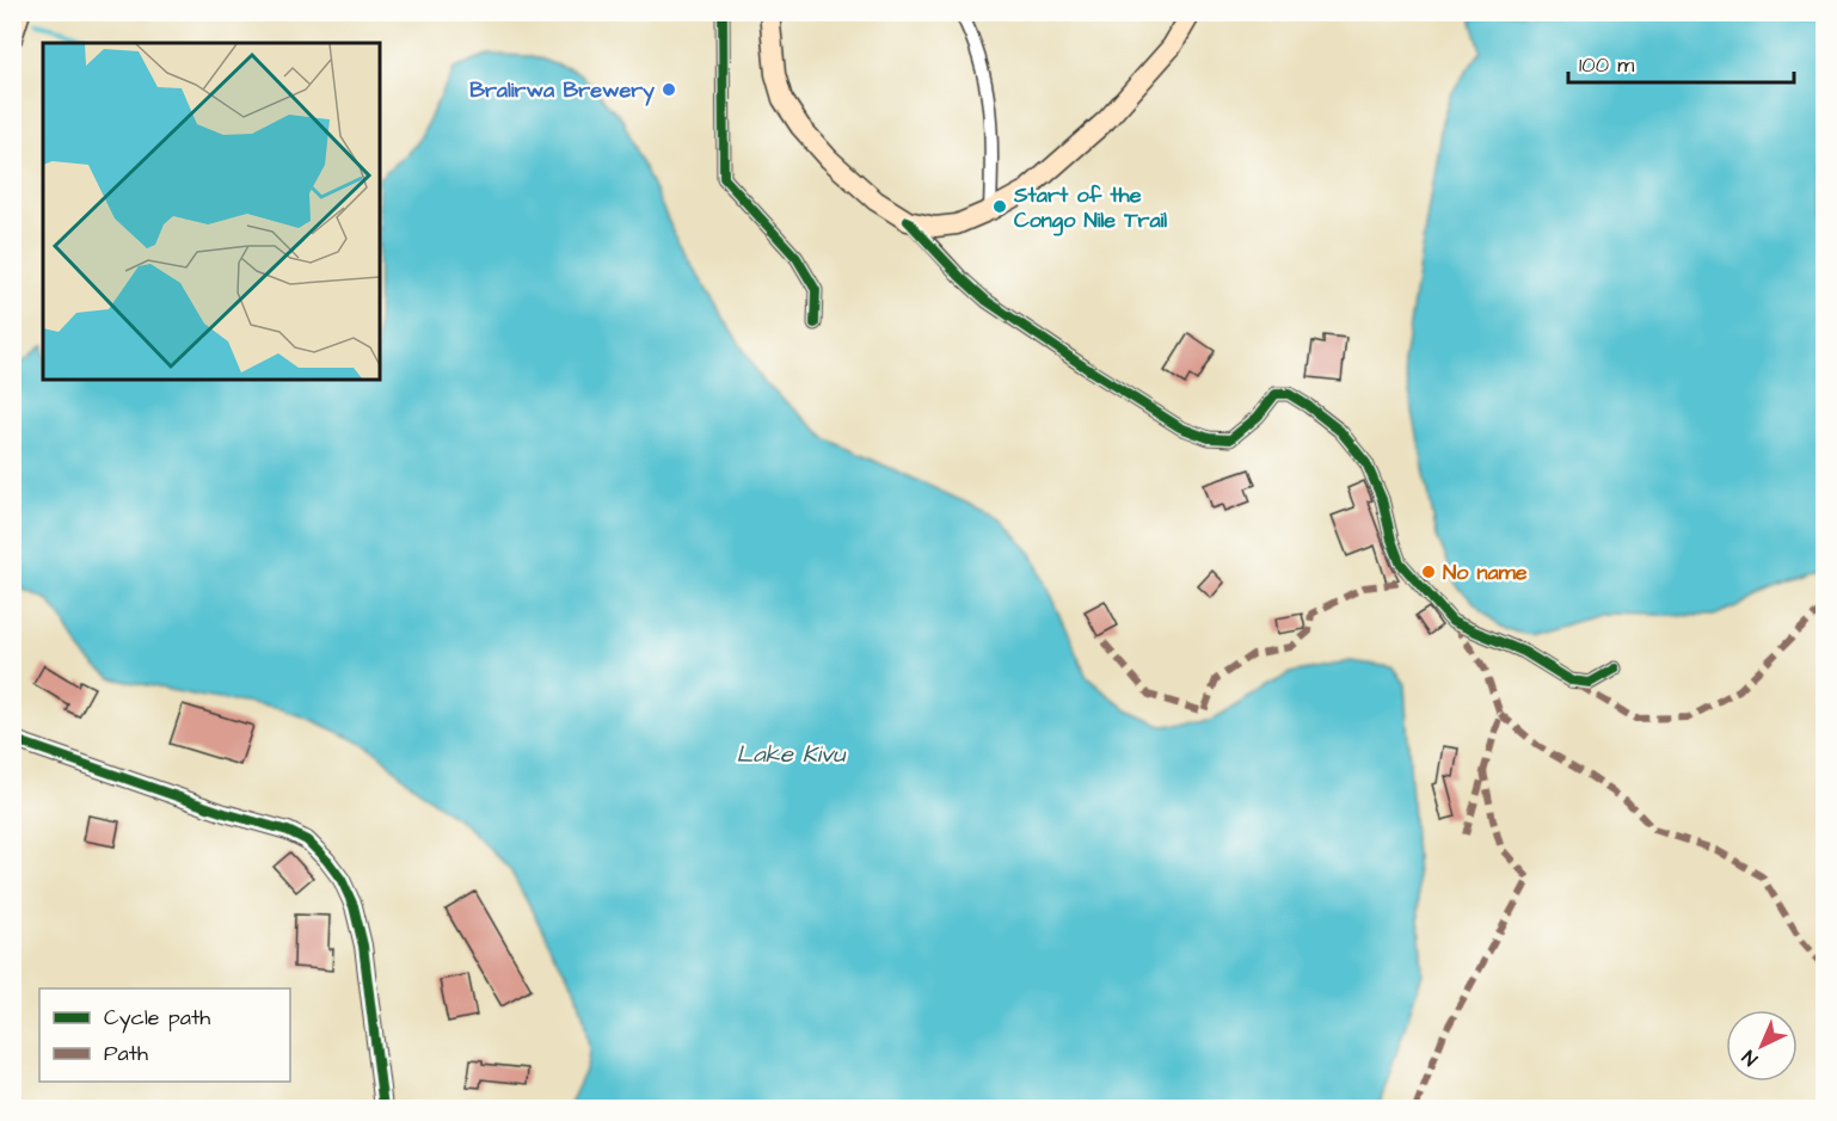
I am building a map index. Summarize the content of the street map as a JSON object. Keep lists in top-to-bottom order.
{
  "water": ["Lake Kivu"],
  "places": ["Bralirwa Brewery", "Start of the Congo Nile Trail", "No name"],
  "legend": ["Cycle path", "Path"],
  "scale_bar": "100 m",
  "north": "bottom left"
}
